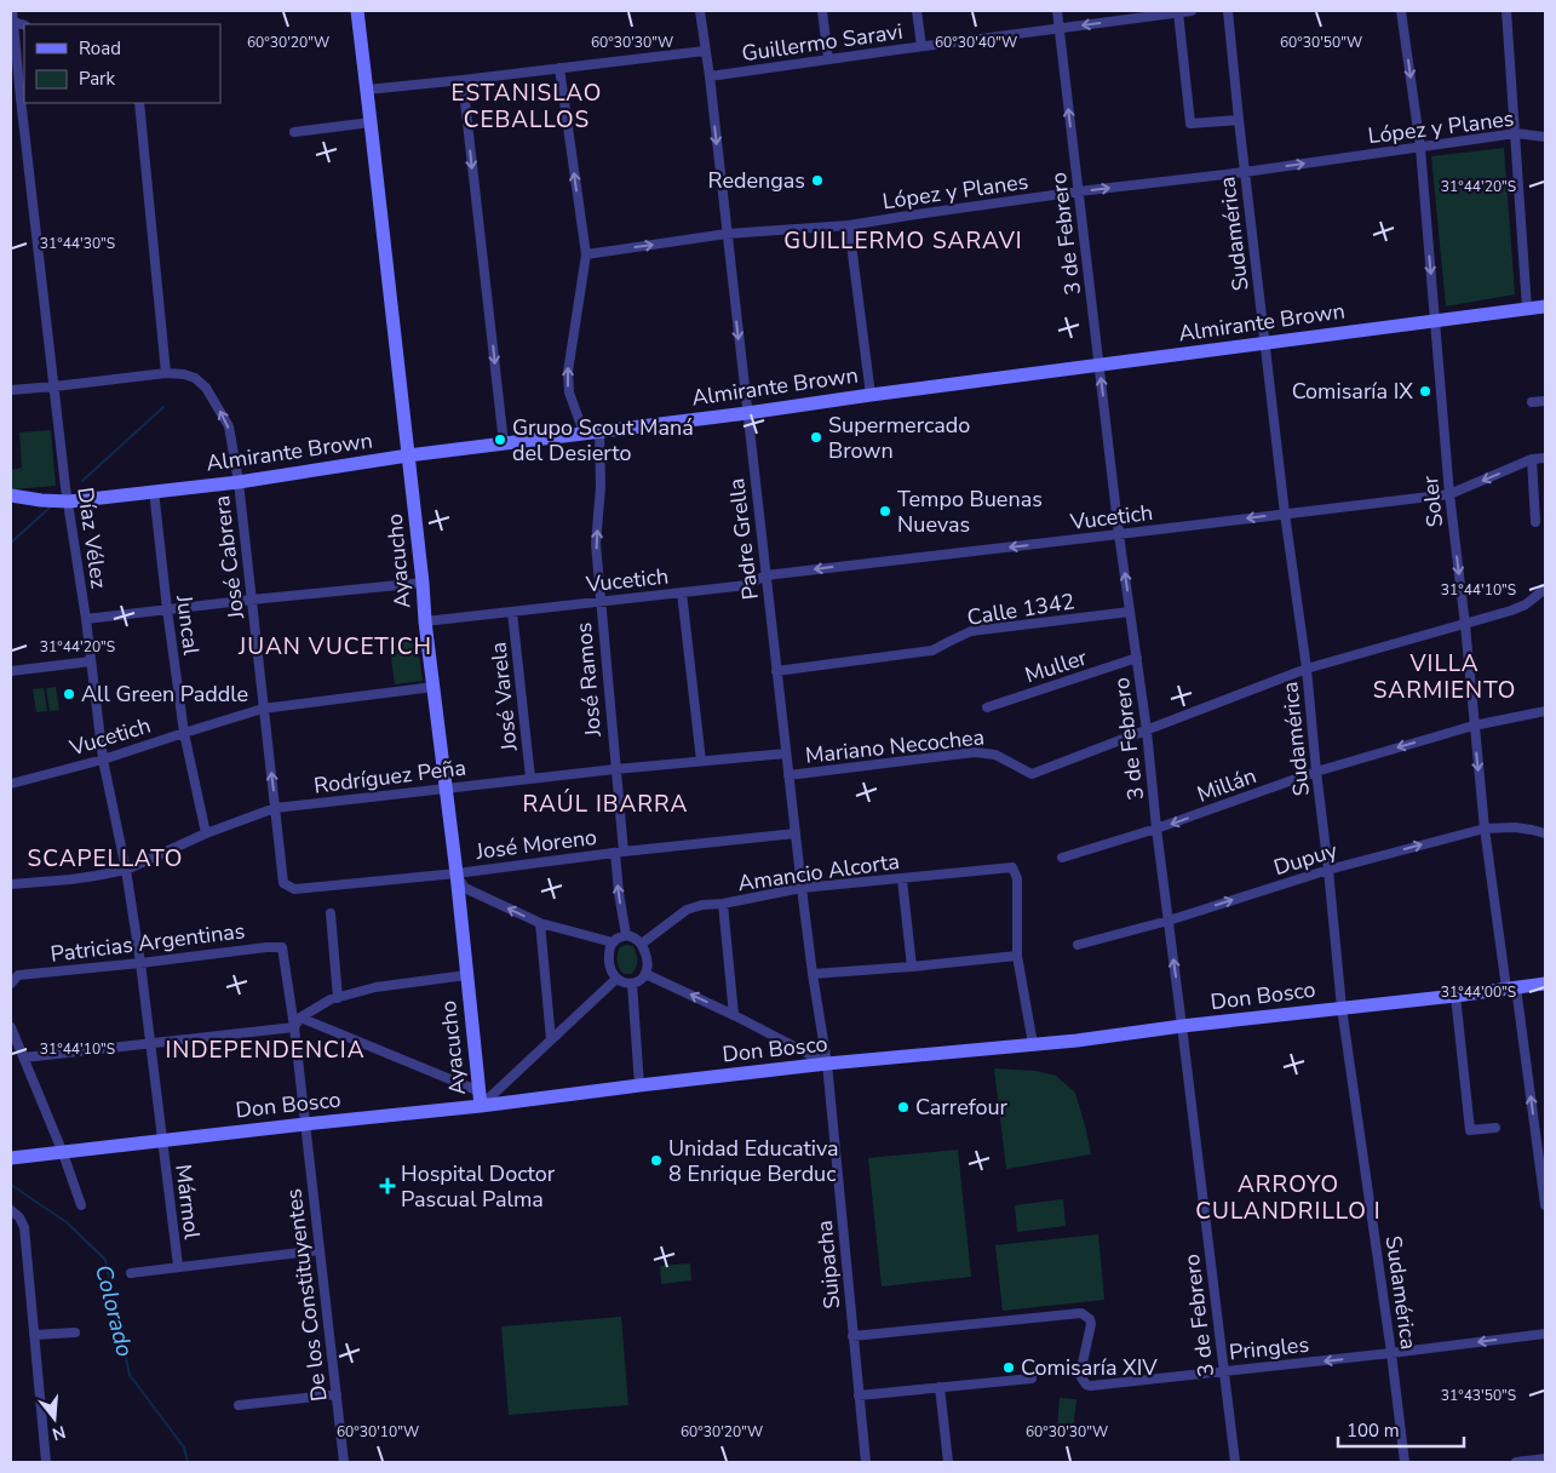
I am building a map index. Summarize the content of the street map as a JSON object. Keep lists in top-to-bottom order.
{
  "streets": {
    "main road": ["Almirante Brown", "Ayacucho", "Don Bosco"],
    "street": [
      "Guillermo Saravi",
      "López y Planes",
      "3 de Febrero",
      "Sudamérica",
      "Soler",
      "Vucetich",
      "Díaz Vélez",
      "Padre Grella",
      "José Cabrera",
      "Calle 1342",
      "Juncal",
      "Muller",
      "José Ramos",
      "José Varela",
      "Mariano Necochea",
      "Rodríguez Peña",
      "Millán",
      "José Moreno",
      "Dupuy",
      "Amancio Alcorta",
      "Patricias Argentinas",
      "Mármol",
      "Suipacha",
      "De los Constituyentes",
      "Pringles"
    ]
  },
  "crossings": [
    ["Guillermo Saravi", "3 de Febrero"],
    ["Guillermo Saravi", "Padre Grella"],
    ["López y Planes", "3 de Febrero"],
    ["López y Planes", "Sudamérica"],
    ["López y Planes", "Soler"],
    ["López y Planes", "Padre Grella"],
    ["3 de Febrero", "Almirante Brown"],
    ["3 de Febrero", "Vucetich"],
    ["3 de Febrero", "Calle 1342"],
    ["3 de Febrero", "Muller"],
    ["3 de Febrero", "Mariano Necochea"],
    ["3 de Febrero", "Millán"],
    ["3 de Febrero", "Dupuy"],
    ["3 de Febrero", "Don Bosco"],
    ["3 de Febrero", "Pringles"],
    ["Sudamérica", "Almirante Brown"],
    ["Sudamérica", "Vucetich"],
    ["Sudamérica", "Mariano Necochea"],
    ["Sudamérica", "Millán"],
    ["Sudamérica", "Dupuy"],
    ["Sudamérica", "Don Bosco"],
    ["Sudamérica", "Pringles"],
    ["Almirante Brown", "Soler"],
    ["Almirante Brown", "Díaz Vélez"],
    ["Almirante Brown", "Padre Grella"],
    ["Almirante Brown", "José Cabrera"],
    ["Almirante Brown", "Ayacucho"],
    ["Almirante Brown", "Juncal"],
    ["Almirante Brown", "José Ramos"],
    ["Soler", "Vucetich"],
    ["Soler", "Mariano Necochea"],
    ["Soler", "Millán"],
    ["Soler", "Dupuy"],
    ["Soler", "Don Bosco"],
    ["Vucetich", "Díaz Vélez"],
    ["Vucetich", "Padre Grella"],
    ["Vucetich", "José Cabrera"],
    ["Vucetich", "Ayacucho"],
    ["Vucetich", "Juncal"],
    ["Vucetich", "José Ramos"],
    ["Vucetich", "José Varela"],
    ["Díaz Vélez", "José Cabrera"],
    ["Díaz Vélez", "Rodríguez Peña"],
    ["Díaz Vélez", "Patricias Argentinas"],
    ["Díaz Vélez", "Don Bosco"],
    ["Díaz Vélez", "Mármol"],
    ["Padre Grella", "Calle 1342"],
    ["Padre Grella", "Mariano Necochea"],
    ["Padre Grella", "Rodríguez Peña"],
    ["Padre Grella", "José Moreno"],
    ["Padre Grella", "Amancio Alcorta"],
    ["Padre Grella", "Don Bosco"],
    ["Padre Grella", "Suipacha"],
    ["José Cabrera", "Rodríguez Peña"],
    ["José Cabrera", "José Moreno"],
    ["Ayacucho", "Rodríguez Peña"],
    ["Ayacucho", "José Moreno"],
    ["Ayacucho", "Don Bosco"],
    ["Juncal", "Rodríguez Peña"],
    ["José Ramos", "Rodríguez Peña"],
    ["José Ramos", "José Moreno"],
    ["José Ramos", "Amancio Alcorta"],
    ["José Varela", "Rodríguez Peña"],
    ["Don Bosco", "Mármol"],
    ["Don Bosco", "Suipacha"],
    ["Don Bosco", "De los Constituyentes"],
    ["Suipacha", "Pringles"]
  ],
  "one_way": [
    "López y Planes",
    "3 de Febrero",
    "Vucetich",
    "José Ramos",
    "Millán",
    "Dupuy",
    "Pringles"
  ],
  "districts": [
    "ESTANISLAO CEBALLOS",
    "GUILLERMO SARAVI",
    "JUAN VUCETICH",
    "VILLA SARMIENTO",
    "RAÚL IBARRA",
    "SCAPELLATO",
    "INDEPENDENCIA",
    "ARROYO CULANDRILLO I"
  ],
  "water": ["Colorado"],
  "places": {
    "other": [
      "Redengas",
      "Comisaría IX",
      "Supermercado Brown",
      "Grupo Scout Maná del Desierto",
      "Tempo Buenas Nuevas",
      "All Green Paddle",
      "Carrefour",
      "Unidad Educativa 8 Enrique Berduc",
      "Comisaría XIV"
    ],
    "health": ["Hospital Doctor Pascual Palma"]
  },
  "legend": ["Road", "Park"],
  "scale_bar": "100 m",
  "north": "bottom",
  "coordinates": [
    "60°30'20\"W",
    "60°30'30\"W",
    "60°30'40\"W",
    "60°30'50\"W",
    "31°44'20\"S",
    "31°44'30\"S",
    "31°44'10\"S",
    "31°44'00\"S",
    "31°43'50\"S",
    "60°30'10\"W"
  ]
}
